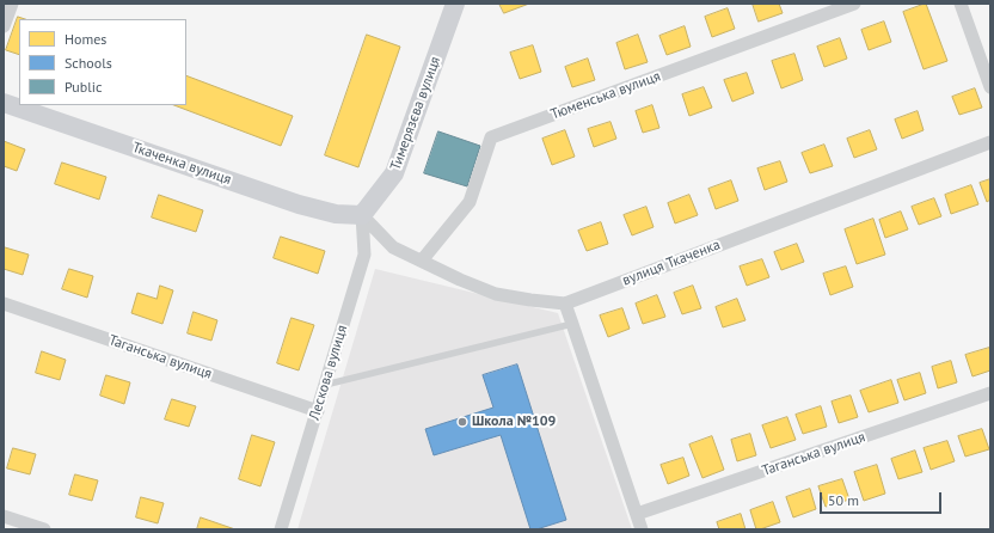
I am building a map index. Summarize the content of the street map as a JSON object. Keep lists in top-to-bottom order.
{
  "streets": {
    "street": [
      "Тюменська вулиця",
      "Тимерязєва вулиця",
      "Ткаченка вулиця",
      "вулиця Ткаченка",
      "Таганська вулиця",
      "Лескова вулиця"
    ]
  },
  "crossings": [
    ["Тюменська вулиця", "вулиця Ткаченка"],
    ["Тимерязєва вулиця", "Ткаченка вулиця"],
    ["Тимерязєва вулиця", "вулиця Ткаченка"],
    ["Тимерязєва вулиця", "Лескова вулиця"],
    ["Ткаченка вулиця", "вулиця Ткаченка"],
    ["Ткаченка вулиця", "Лескова вулиця"],
    ["вулиця Ткаченка", "Лескова вулиця"],
    ["Таганська вулиця", "Лескова вулиця"]
  ],
  "places": ["Школа №109"],
  "legend": ["Homes", "Schools", "Public"],
  "scale_bar": "50 m"
}
